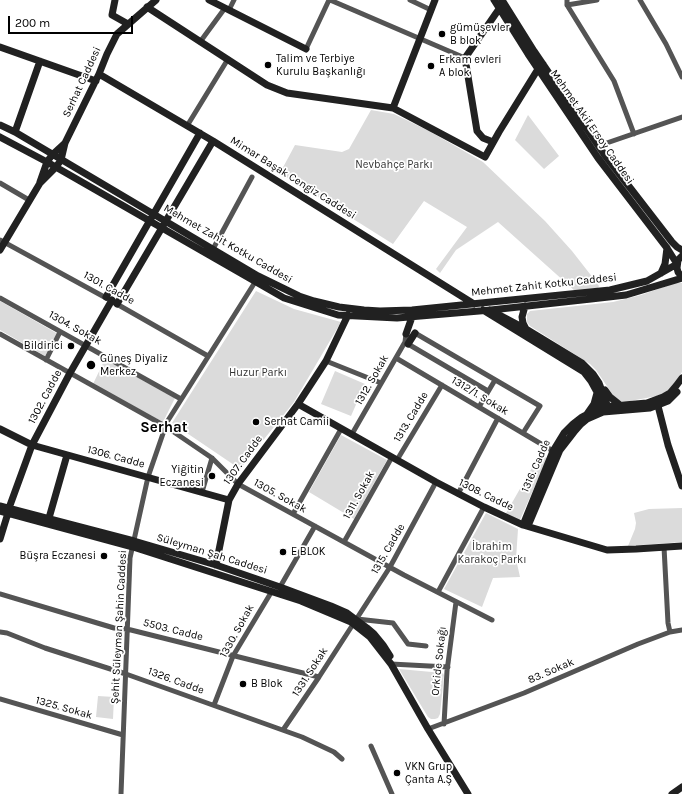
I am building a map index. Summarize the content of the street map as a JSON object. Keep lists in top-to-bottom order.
{
  "streets": {
    "street": [
      "Serhat Caddesi",
      "Mehmet Akif Ersoy Caddesi",
      "Mimar Başak Cengiz Caddesi",
      "Mehmet Zahit Kotku Caddesi",
      "1301. Cadde",
      "1304. Sokak",
      "1312. Sokak",
      "1312/1. Sokak",
      "1302. Cadde",
      "1313. Cadde",
      "1306. Cadde",
      "1307. Cadde",
      "1316. Cadde",
      "1311. Sokak",
      "1308. Cadde",
      "1305. Sokak",
      "1315. Cadde",
      "Süleyman Şah Caddesi",
      "Şehit Süleyman Şahin Caddesi",
      "5503. Cadde",
      "1330. Sokak",
      "Orkide Sokağı",
      "83. Sokak",
      "1331. Sokak",
      "1326. Cadde",
      "1325. Sokak"
    ]
  },
  "crossings": [
    ["Serhat Caddesi", "Mimar Başak Cengiz Caddesi"],
    ["Serhat Caddesi", "Mehmet Zahit Kotku Caddesi"],
    ["Serhat Caddesi", "1301. Cadde"],
    ["Mehmet Akif Ersoy Caddesi", "Mehmet Zahit Kotku Caddesi"],
    ["Mimar Başak Cengiz Caddesi", "Mehmet Zahit Kotku Caddesi"],
    ["Mimar Başak Cengiz Caddesi", "1302. Cadde"],
    ["Mimar Başak Cengiz Caddesi", "1316. Cadde"],
    ["Mehmet Zahit Kotku Caddesi", "1302. Cadde"],
    ["Mehmet Zahit Kotku Caddesi", "1307. Cadde"],
    ["Mehmet Zahit Kotku Caddesi", "Şehit Süleyman Şahin Caddesi"],
    ["1301. Cadde", "1302. Cadde"],
    ["1301. Cadde", "Şehit Süleyman Şahin Caddesi"],
    ["1304. Sokak", "1302. Cadde"],
    ["1304. Sokak", "Şehit Süleyman Şahin Caddesi"],
    ["1312. Sokak", "1312/1. Sokak"],
    ["1312. Sokak", "1308. Cadde"],
    ["1312/1. Sokak", "1313. Cadde"],
    ["1312/1. Sokak", "1316. Cadde"],
    ["1302. Cadde", "1306. Cadde"],
    ["1302. Cadde", "1305. Sokak"],
    ["1302. Cadde", "Süleyman Şah Caddesi"],
    ["1313. Cadde", "1311. Sokak"],
    ["1313. Cadde", "1308. Cadde"],
    ["1306. Cadde", "1307. Cadde"],
    ["1306. Cadde", "Şehit Süleyman Şahin Caddesi"],
    ["1307. Cadde", "1308. Cadde"],
    ["1307. Cadde", "1305. Sokak"],
    ["1307. Cadde", "Süleyman Şah Caddesi"],
    ["1316. Cadde", "1308. Cadde"],
    ["1311. Sokak", "1308. Cadde"],
    ["1311. Sokak", "1305. Sokak"],
    ["1308. Cadde", "1315. Cadde"],
    ["1305. Sokak", "1315. Cadde"],
    ["1305. Sokak", "Şehit Süleyman Şahin Caddesi"],
    ["1305. Sokak", "Orkide Sokağı"],
    ["1315. Cadde", "Süleyman Şah Caddesi"],
    ["1315. Cadde", "1331. Sokak"],
    ["Süleyman Şah Caddesi", "Şehit Süleyman Şahin Caddesi"],
    ["Süleyman Şah Caddesi", "1330. Sokak"],
    ["Süleyman Şah Caddesi", "83. Sokak"],
    ["Süleyman Şah Caddesi", "1331. Sokak"],
    ["Şehit Süleyman Şahin Caddesi", "5503. Cadde"],
    ["Şehit Süleyman Şahin Caddesi", "1326. Cadde"],
    ["Şehit Süleyman Şahin Caddesi", "1325. Sokak"],
    ["5503. Cadde", "1330. Sokak"],
    ["5503. Cadde", "1331. Sokak"],
    ["1330. Sokak", "1326. Cadde"],
    ["Orkide Sokağı", "83. Sokak"],
    ["1331. Sokak", "1326. Cadde"]
  ],
  "districts": ["Serhat"],
  "parks": ["Nevbahçe Parkı", "Huzur Parkı", "İbrahim Karakoç Parkı"],
  "places": [
    "gümüşevler B blok",
    "Talim ve Terbiye Kurulu Başkanlığı",
    "Erkam evleri A blok",
    "Bildirici",
    "Güneş Diyaliz Merkez",
    "Serhat Camii",
    "Yiğitin Eczanesi",
    "E BLOK",
    "Büşra Eczanesi",
    "B Blok",
    "VKN Grup Çanta A.Ş"
  ],
  "scale_bar": "200 m"
}
